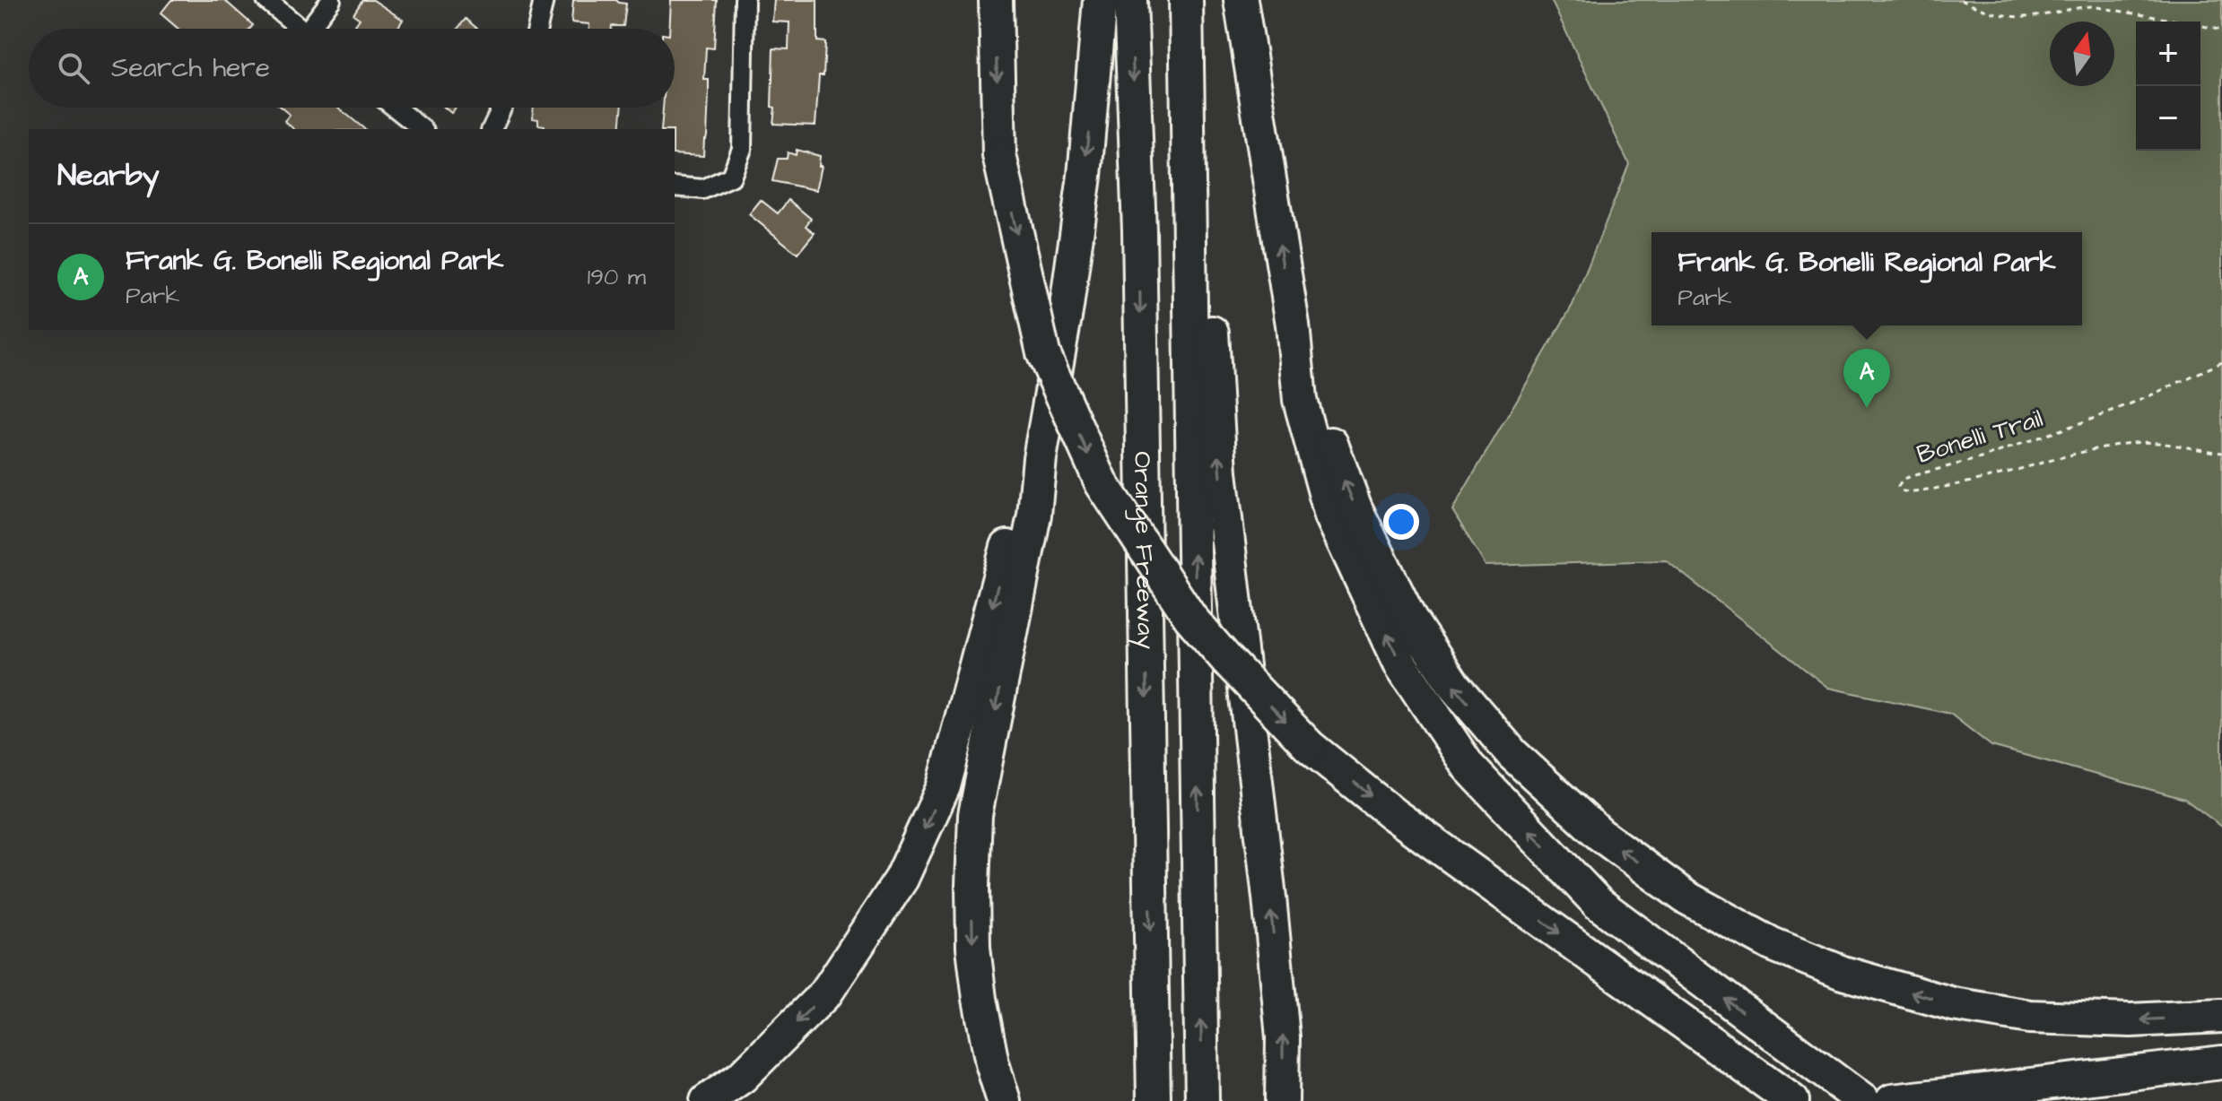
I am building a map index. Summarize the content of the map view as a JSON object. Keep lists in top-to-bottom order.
{
  "streets": {
    "highway": ["Orange Freeway"],
    "path": ["Bonelli Trail"]
  },
  "north": "top",
  "page": {
    "map_buttons": ["+", "−"],
    "search": "Search here",
    "heading": "Nearby",
    "list": [
      {
        "mark": "A",
        "name": "Frank G. Bonelli Regional Park",
        "note": "Park",
        "value": "190 m"
      }
    ],
    "popup": ["Frank G. Bonelli Regional Park", "Park"],
    "pins": "A"
  }
}
